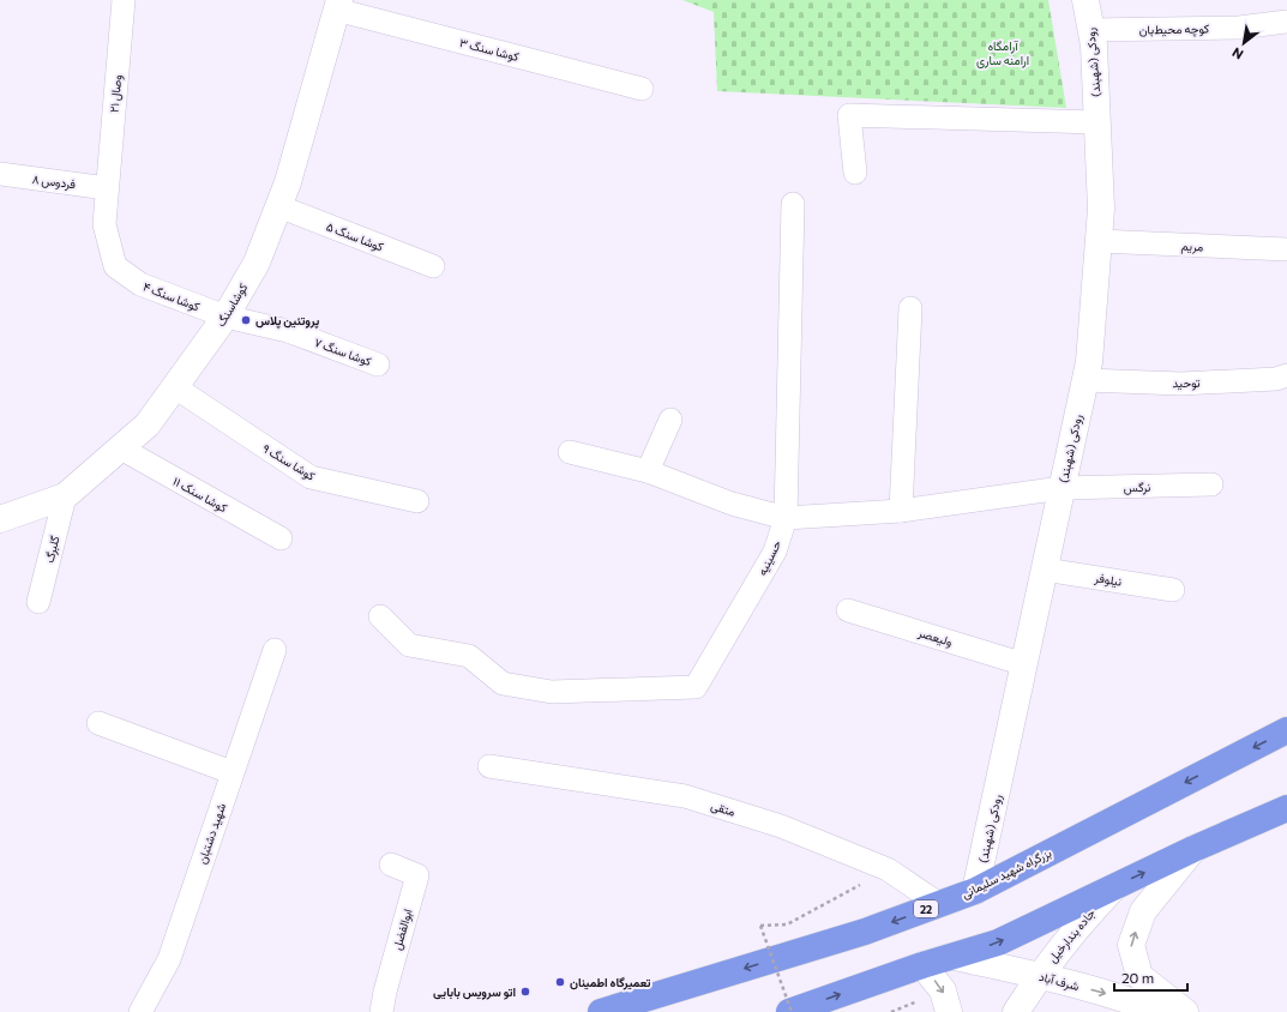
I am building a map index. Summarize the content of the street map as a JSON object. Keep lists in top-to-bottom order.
{
  "streets": {
    "highway": ["بزرگراه شهید سلیمانی", "22"],
    "main road": [
      "رودکی (شهبند)",
      "کوشاسنگ",
      "جاده بندارخیل",
      "شرف آباد"
    ],
    "street": [
      "کوچه محیط‌بان",
      "کوشا سنگ ۳",
      "وصال ۲۱",
      "فردوس ۸",
      "کوشا سنگ ۵",
      "مریم",
      "کوشا سنگ ۴",
      "کوشا سنگ ۷",
      "توحید",
      "کوشا سنگ ۹",
      "نرگس",
      "۱۱ کوشا سنگ",
      "گلبرگ",
      "حسینیه",
      "نیلوفر",
      "ولیعصر",
      "متقی",
      "شهید دشتبان",
      "ابوالفضل"
    ]
  },
  "crossings": [
    ["کوچه محیط‌بان", "رودکی (شهبند)"],
    ["کوشا سنگ ۳", "کوشاسنگ"],
    ["رودکی (شهبند)", "مریم"],
    ["رودکی (شهبند)", "توحید"],
    ["رودکی (شهبند)", "نرگس"],
    ["رودکی (شهبند)", "نیلوفر"],
    ["رودکی (شهبند)", "ولیعصر"],
    ["رودکی (شهبند)", "بزرگراه شهید سلیمانی"],
    ["وصال ۲۱", "فردوس ۸"],
    ["وصال ۲۱", "کوشا سنگ ۴"],
    ["فردوس ۸", "کوشا سنگ ۴"],
    ["کوشا سنگ ۵", "کوشاسنگ"],
    ["کوشا سنگ ۴", "کوشاسنگ"],
    ["کوشا سنگ ۴", "کوشا سنگ ۷"],
    ["کوشاسنگ", "کوشا سنگ ۷"],
    ["کوشاسنگ", "کوشا سنگ ۹"],
    ["کوشاسنگ", "۱۱ کوشا سنگ"],
    ["کوشاسنگ", "گلبرگ"],
    ["متقی", "بزرگراه شهید سلیمانی"],
    ["جاده بندارخیل", "شرف آباد"]
  ],
  "one_way": ["شرف آباد"],
  "parks": ["آرامگاه ارامنه ساری"],
  "places": ["پروتئین پلاس", "تعمیرگاه اطمینان", "اتو سرویس بابایی"],
  "scale_bar": "20 m",
  "north": "bottom left"
}
